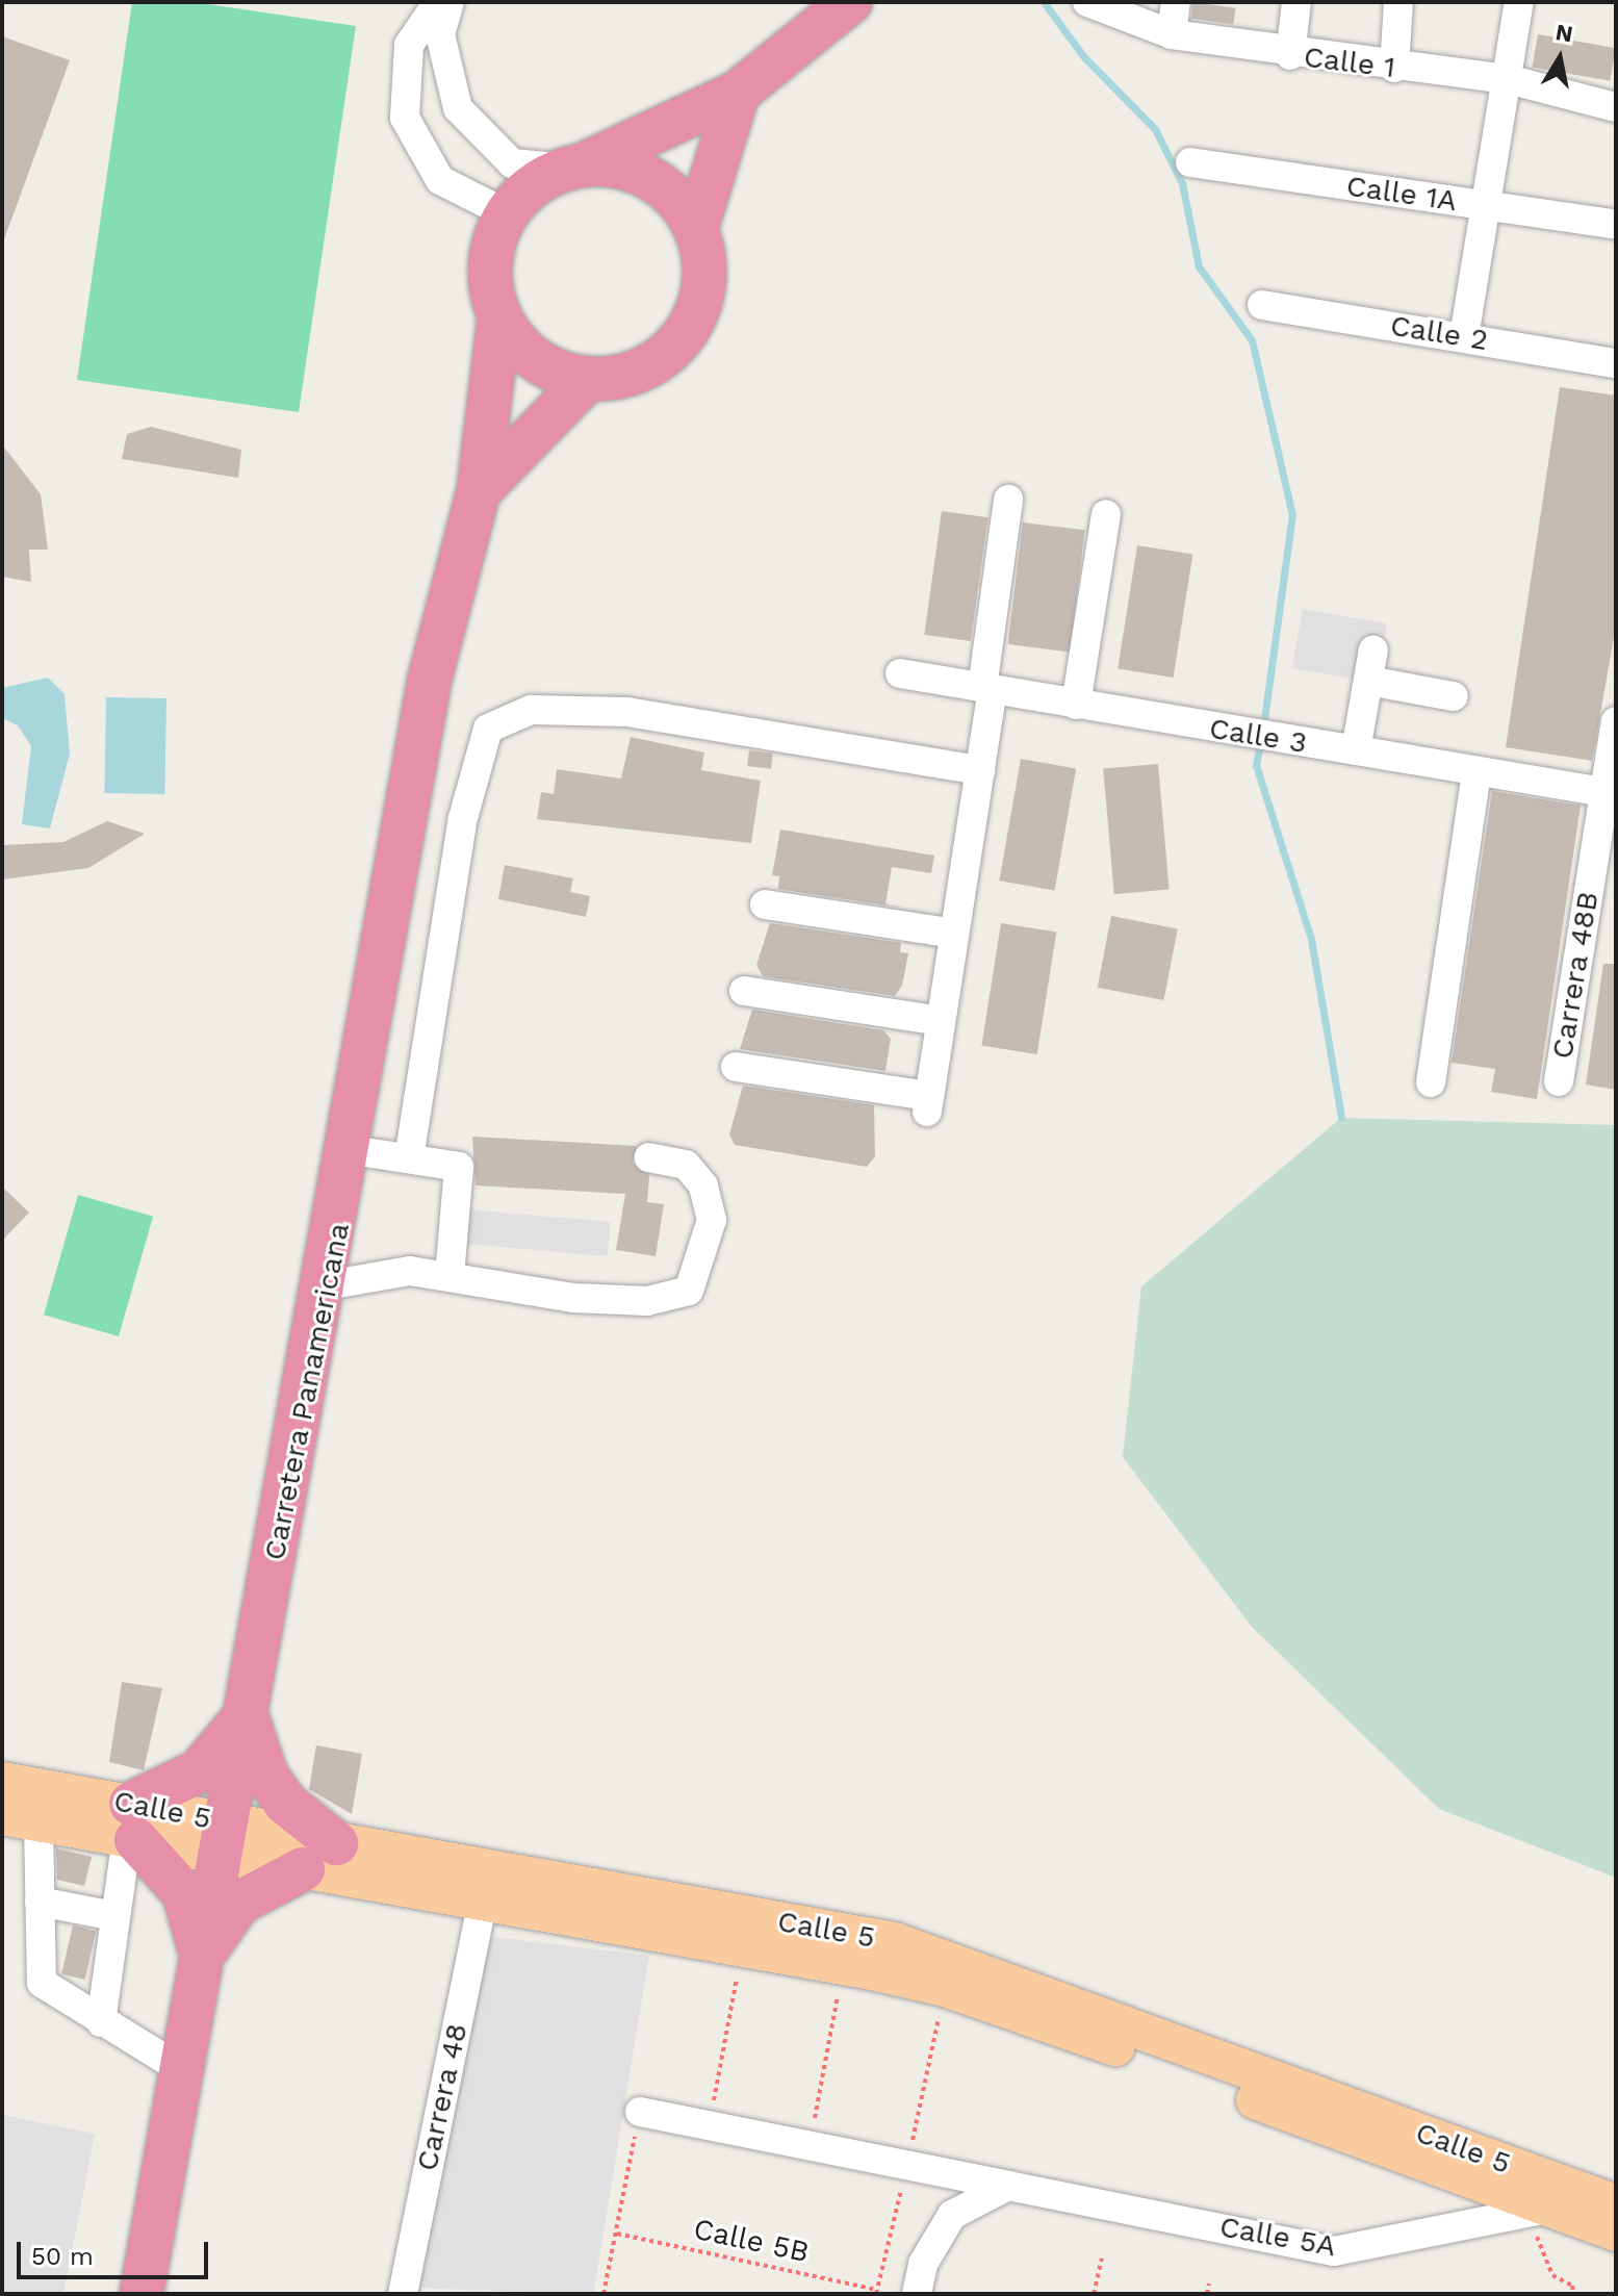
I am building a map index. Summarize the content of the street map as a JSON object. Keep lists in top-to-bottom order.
{
  "streets": {
    "highway": ["Carretera Panamericana"],
    "main road": ["Calle 5"],
    "street": [
      "Calle 1",
      "Calle 1A",
      "Calle 2",
      "Calle 3",
      "Carrera 48B",
      "Carrera 48",
      "Calle 5A"
    ],
    "path": ["Calle 5B"]
  },
  "crossings": [
    ["Calle 3", "Carrera 48B"],
    ["Carretera Panamericana", "Calle 5"],
    ["Calle 5", "Carrera 48"],
    ["Calle 5", "Calle 5A"]
  ],
  "scale_bar": "50 m",
  "north": "top"
}
